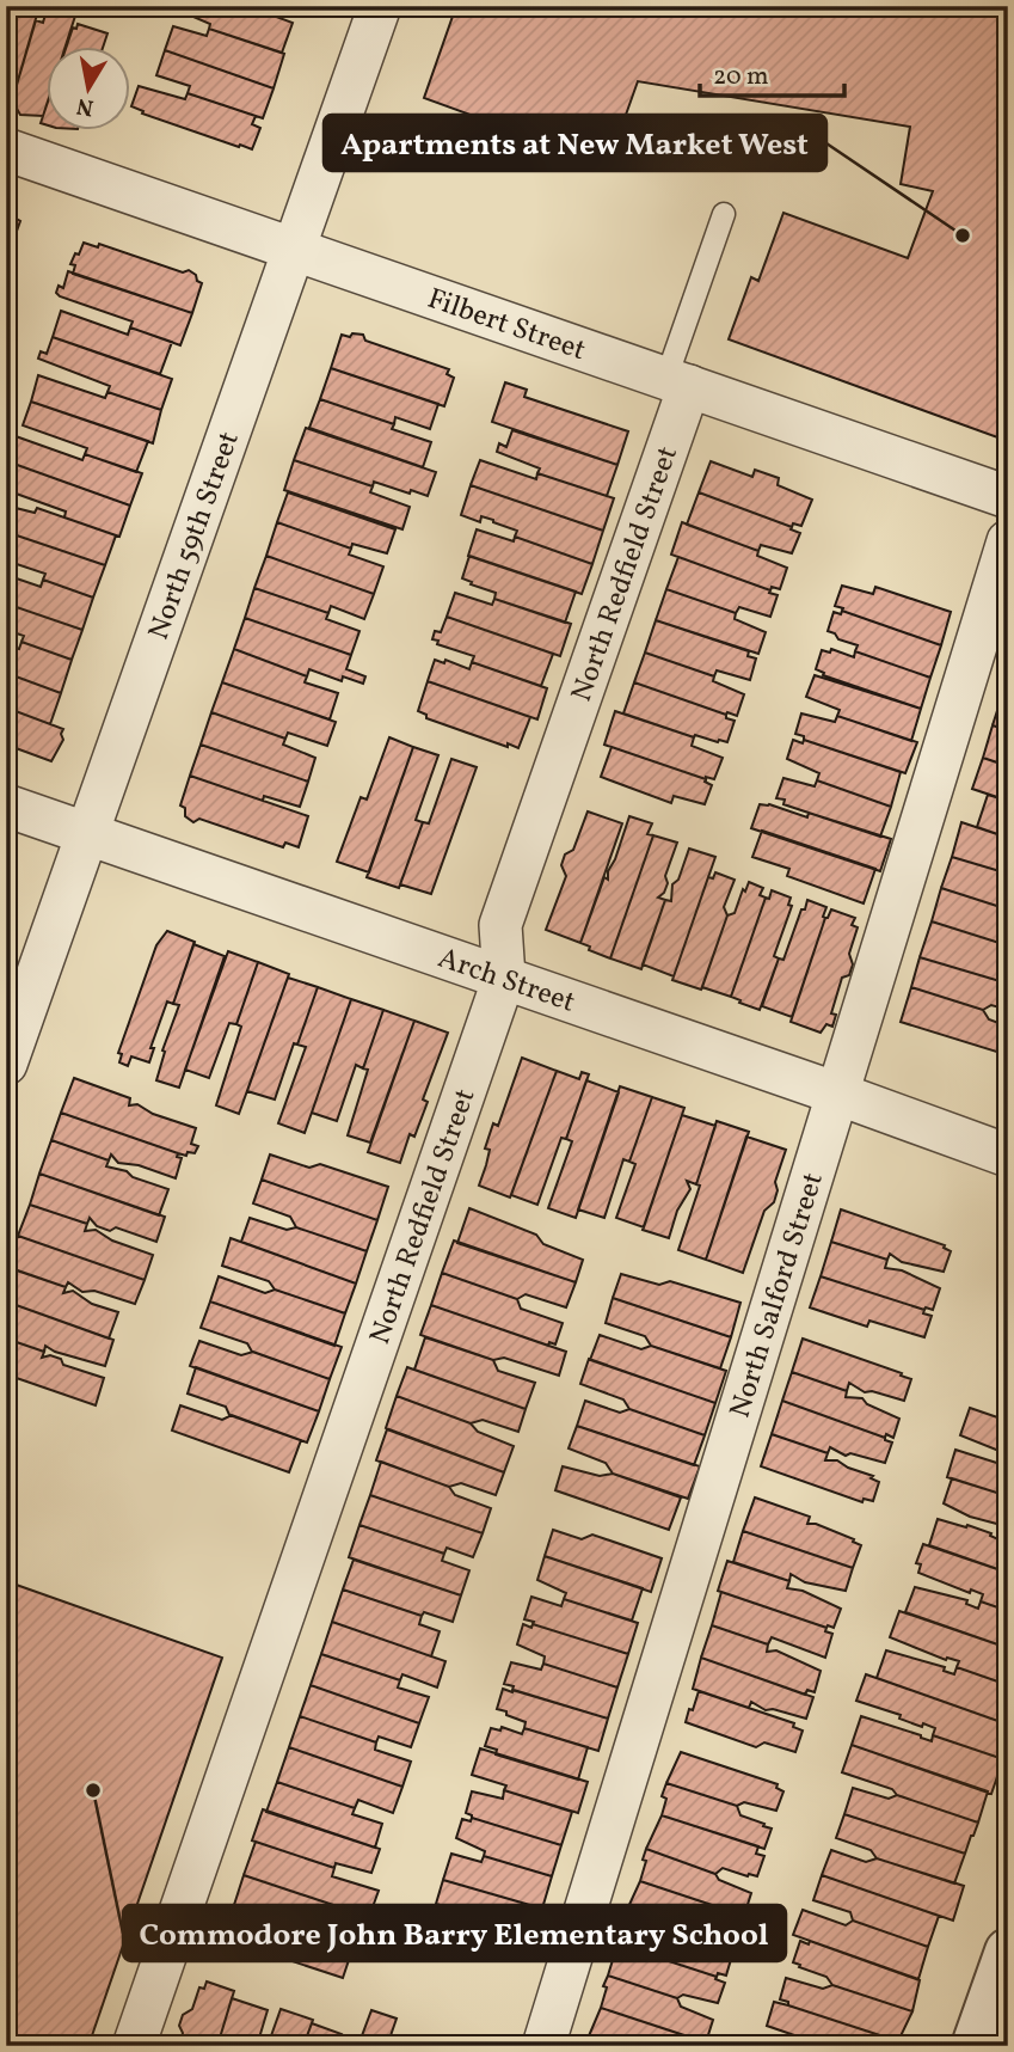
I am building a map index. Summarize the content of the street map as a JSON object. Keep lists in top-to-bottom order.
{
  "streets": {
    "street": [
      "Filbert Street",
      "North 59th Street",
      "North Redfield Street",
      "Arch Street",
      "North Salford Street"
    ]
  },
  "crossings": [
    ["Filbert Street", "North 59th Street"],
    ["Filbert Street", "North Redfield Street"],
    ["North 59th Street", "Arch Street"],
    ["North Redfield Street", "Arch Street"],
    ["Arch Street", "North Salford Street"]
  ],
  "places": ["Apartments at New Market West", "Commodore John Barry Elementary School"],
  "scale_bar": "20 m",
  "north": "bottom"
}
